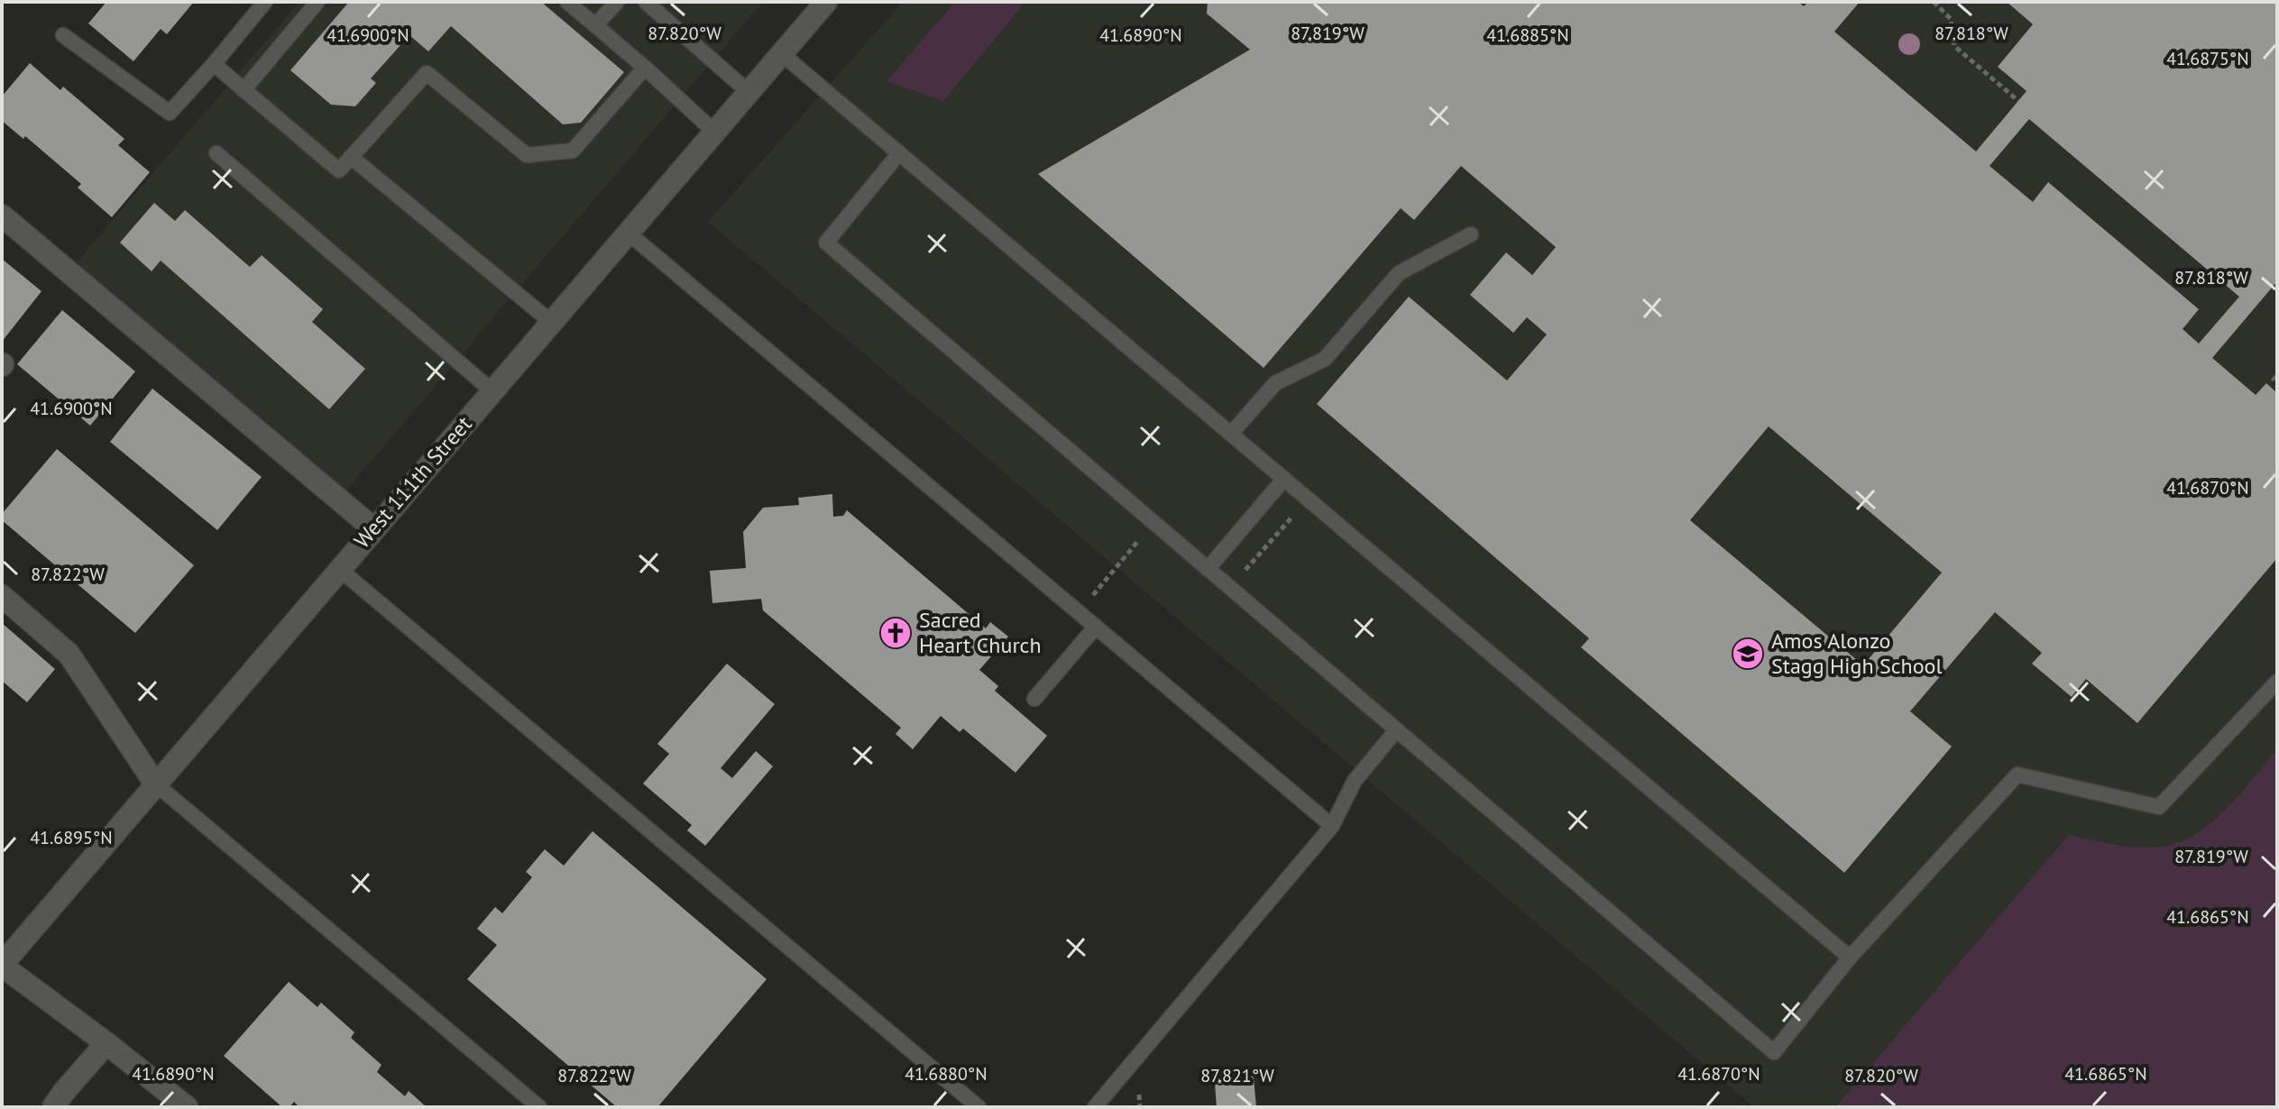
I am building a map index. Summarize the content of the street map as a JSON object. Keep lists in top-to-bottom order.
{
  "streets": {
    "main road": ["West 111th Street"]
  },
  "places": {
    "church": ["Sacred Heart Church"],
    "school or university": ["Amos Alonzo Stagg High School"]
  },
  "coordinates": [
    "87.820°W",
    "87.819°W",
    "87.818°W",
    "41.6890°N",
    "41.6900°N",
    "41.6885°N",
    "41.6875°N",
    "41.6870°N",
    "87.822°W",
    "41.6895°N",
    "41.6865°N",
    "41.6880°N",
    "87.821°W"
  ]
}
